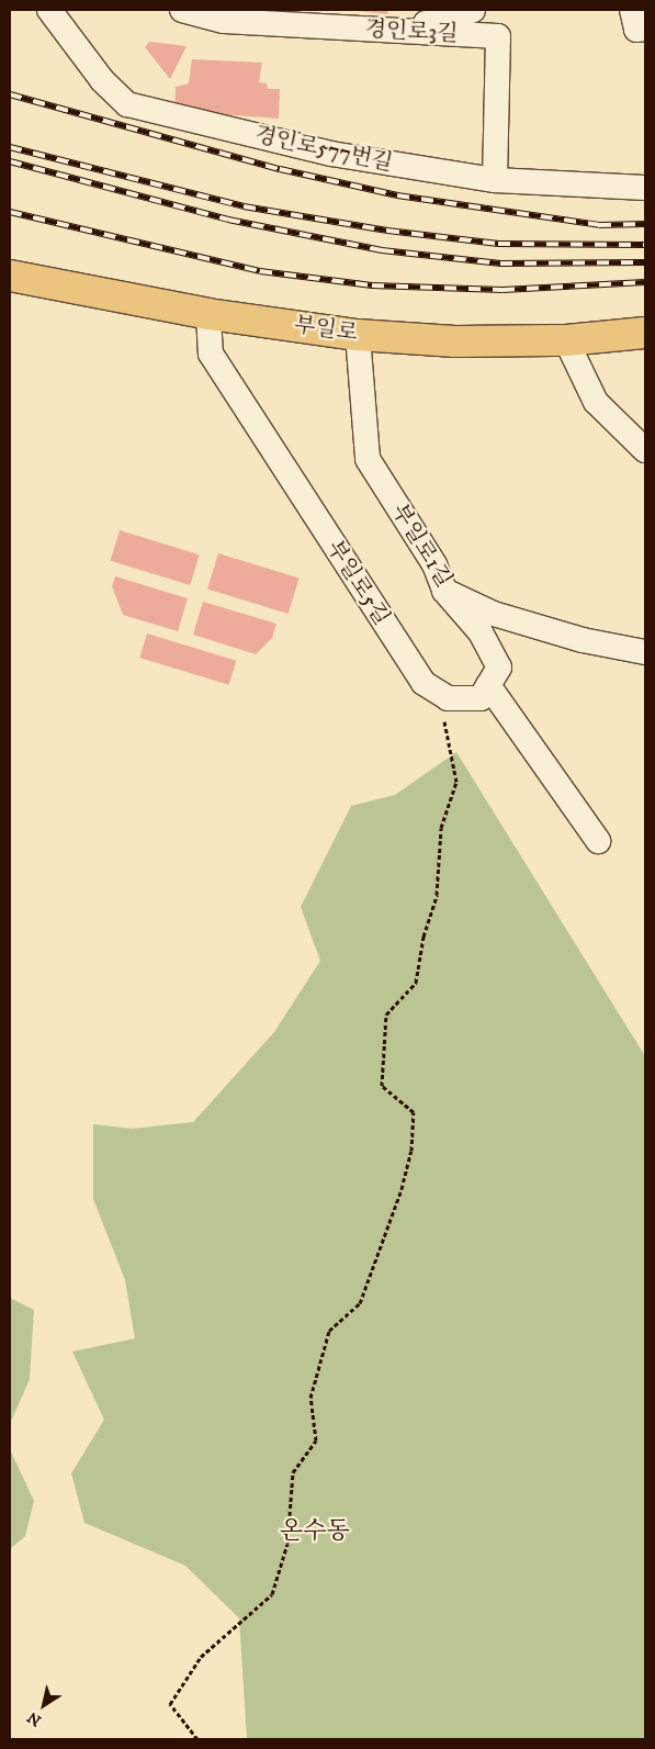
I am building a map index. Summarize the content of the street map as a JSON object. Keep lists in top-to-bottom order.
{
  "streets": {
    "main road": ["부일로"],
    "street": [
      "경인로3길",
      "경인로577번길",
      "부일로1길",
      "부일로5길"
    ]
  },
  "crossings": [
    ["경인로3길", "경인로577번길"],
    ["부일로", "부일로1길"],
    ["부일로", "부일로5길"]
  ],
  "districts": ["온수동"],
  "north": "bottom left"
}
